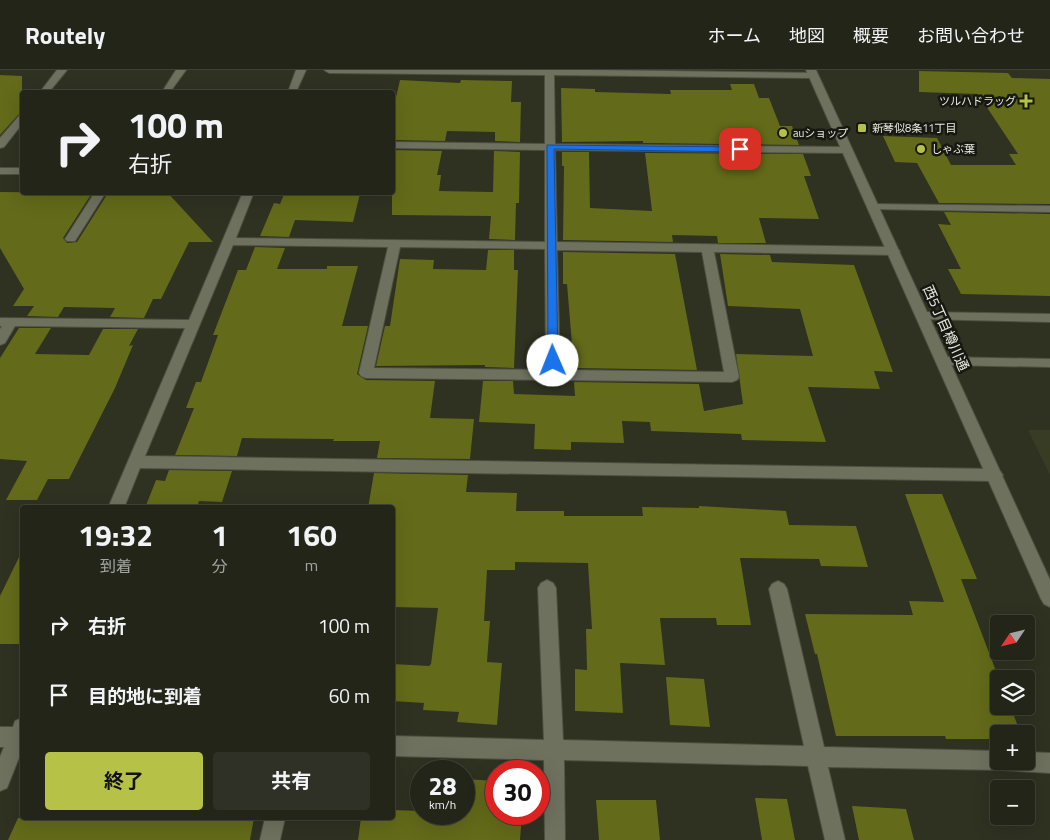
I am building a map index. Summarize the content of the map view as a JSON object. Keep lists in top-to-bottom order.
{
  "streets": {
    "street": ["西5丁目樽川通"]
  },
  "places": {
    "health": ["ツルハドラッグ"],
    "transit": ["新琴似8条11丁目"],
    "other": ["auショップ", "しゃぶ葉"]
  },
  "north": "bottom left",
  "page": {
    "header": "Routely",
    "nav": [
      "ホーム",
      "地図",
      "概要",
      "お問い合わせ"
    ],
    "turn": ["100 m", "右折"],
    "eta": [
      "19:32",
      "到着",
      "1",
      "分",
      "160",
      "m"
    ],
    "list": [
      {
        "name": "右折",
        "value": "100 m"
      },
      {
        "name": "目的地に到着",
        "value": "60 m"
      }
    ],
    "map_buttons": ["+", "−"],
    "buttons": ["終了", "共有"],
    "speed": "28 km/h",
    "limit": "30"
  }
}
